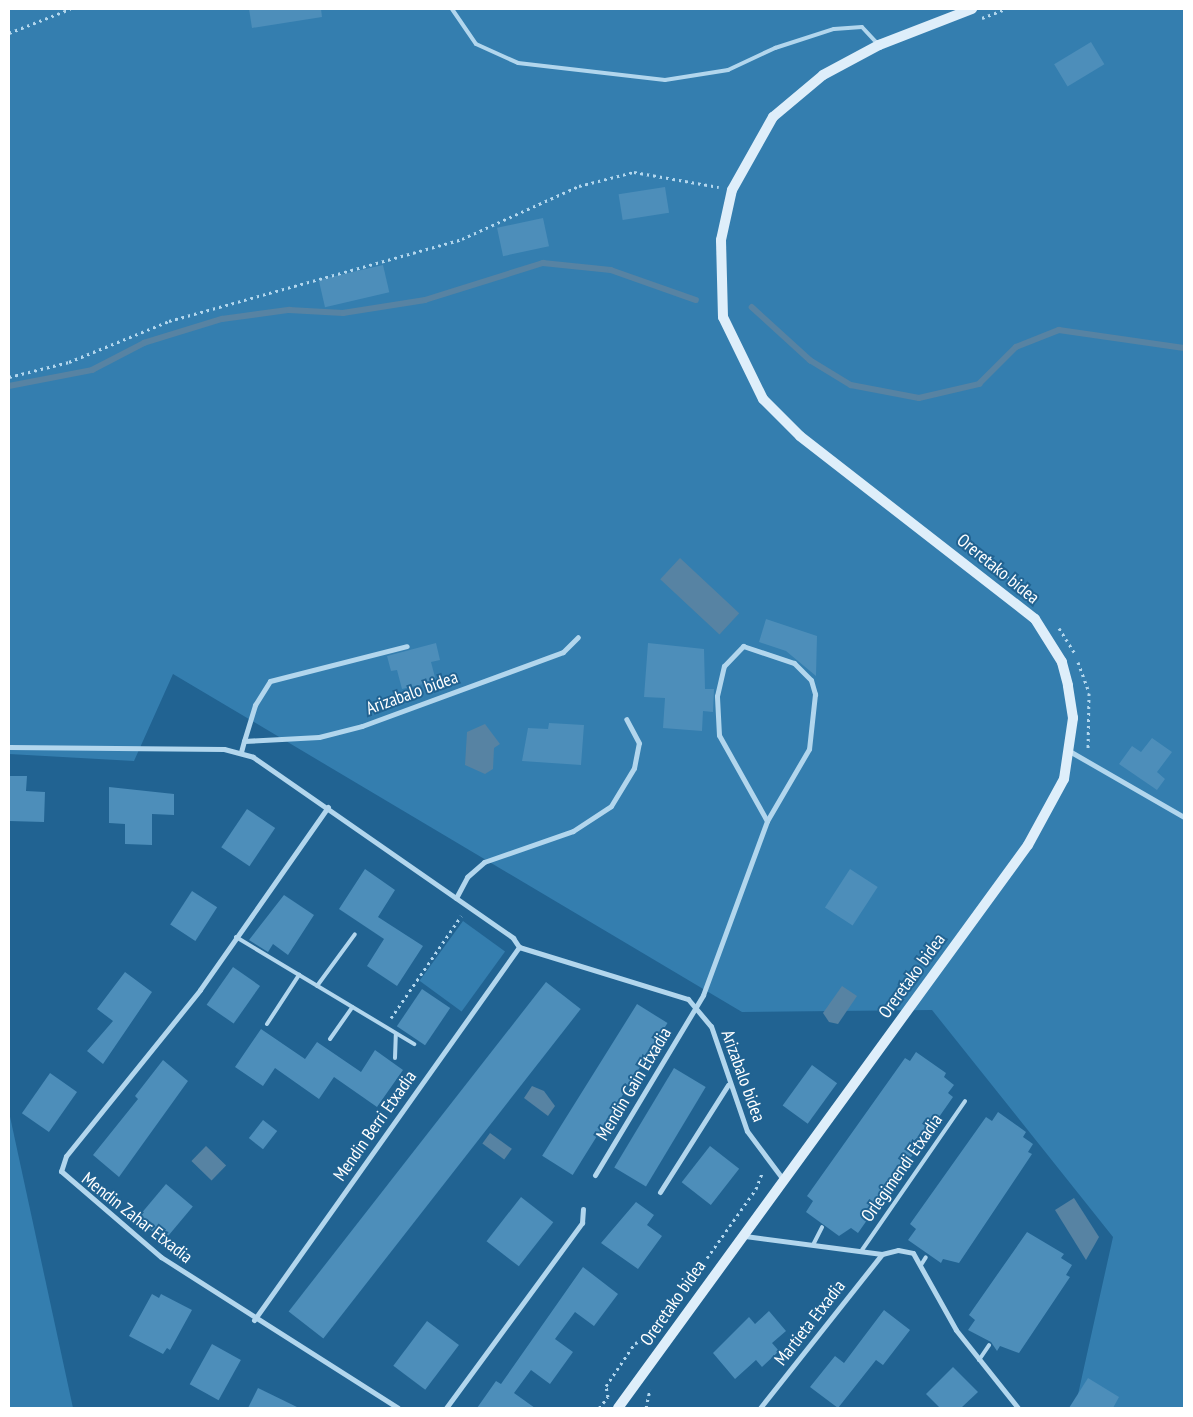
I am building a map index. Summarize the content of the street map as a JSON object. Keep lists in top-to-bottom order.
{
  "streets": {
    "main road": ["Oreretako bidea"],
    "street": [
      "Arizabalo bidea",
      "Mendin Gain Etxadia",
      "Mendin Berri Etxadia",
      "Mendin Zahar Etxadia",
      "Martieta Etxadia"
    ],
    "lane": ["Orlegimendi Etxadia"]
  },
  "crossings": [
    ["Oreretako bidea", "Arizabalo bidea"],
    ["Arizabalo bidea", "Mendin Gain Etxadia"],
    ["Arizabalo bidea", "Mendin Berri Etxadia"],
    ["Arizabalo bidea", "Mendin Zahar Etxadia"],
    ["Mendin Berri Etxadia", "Mendin Zahar Etxadia"]
  ]
}
